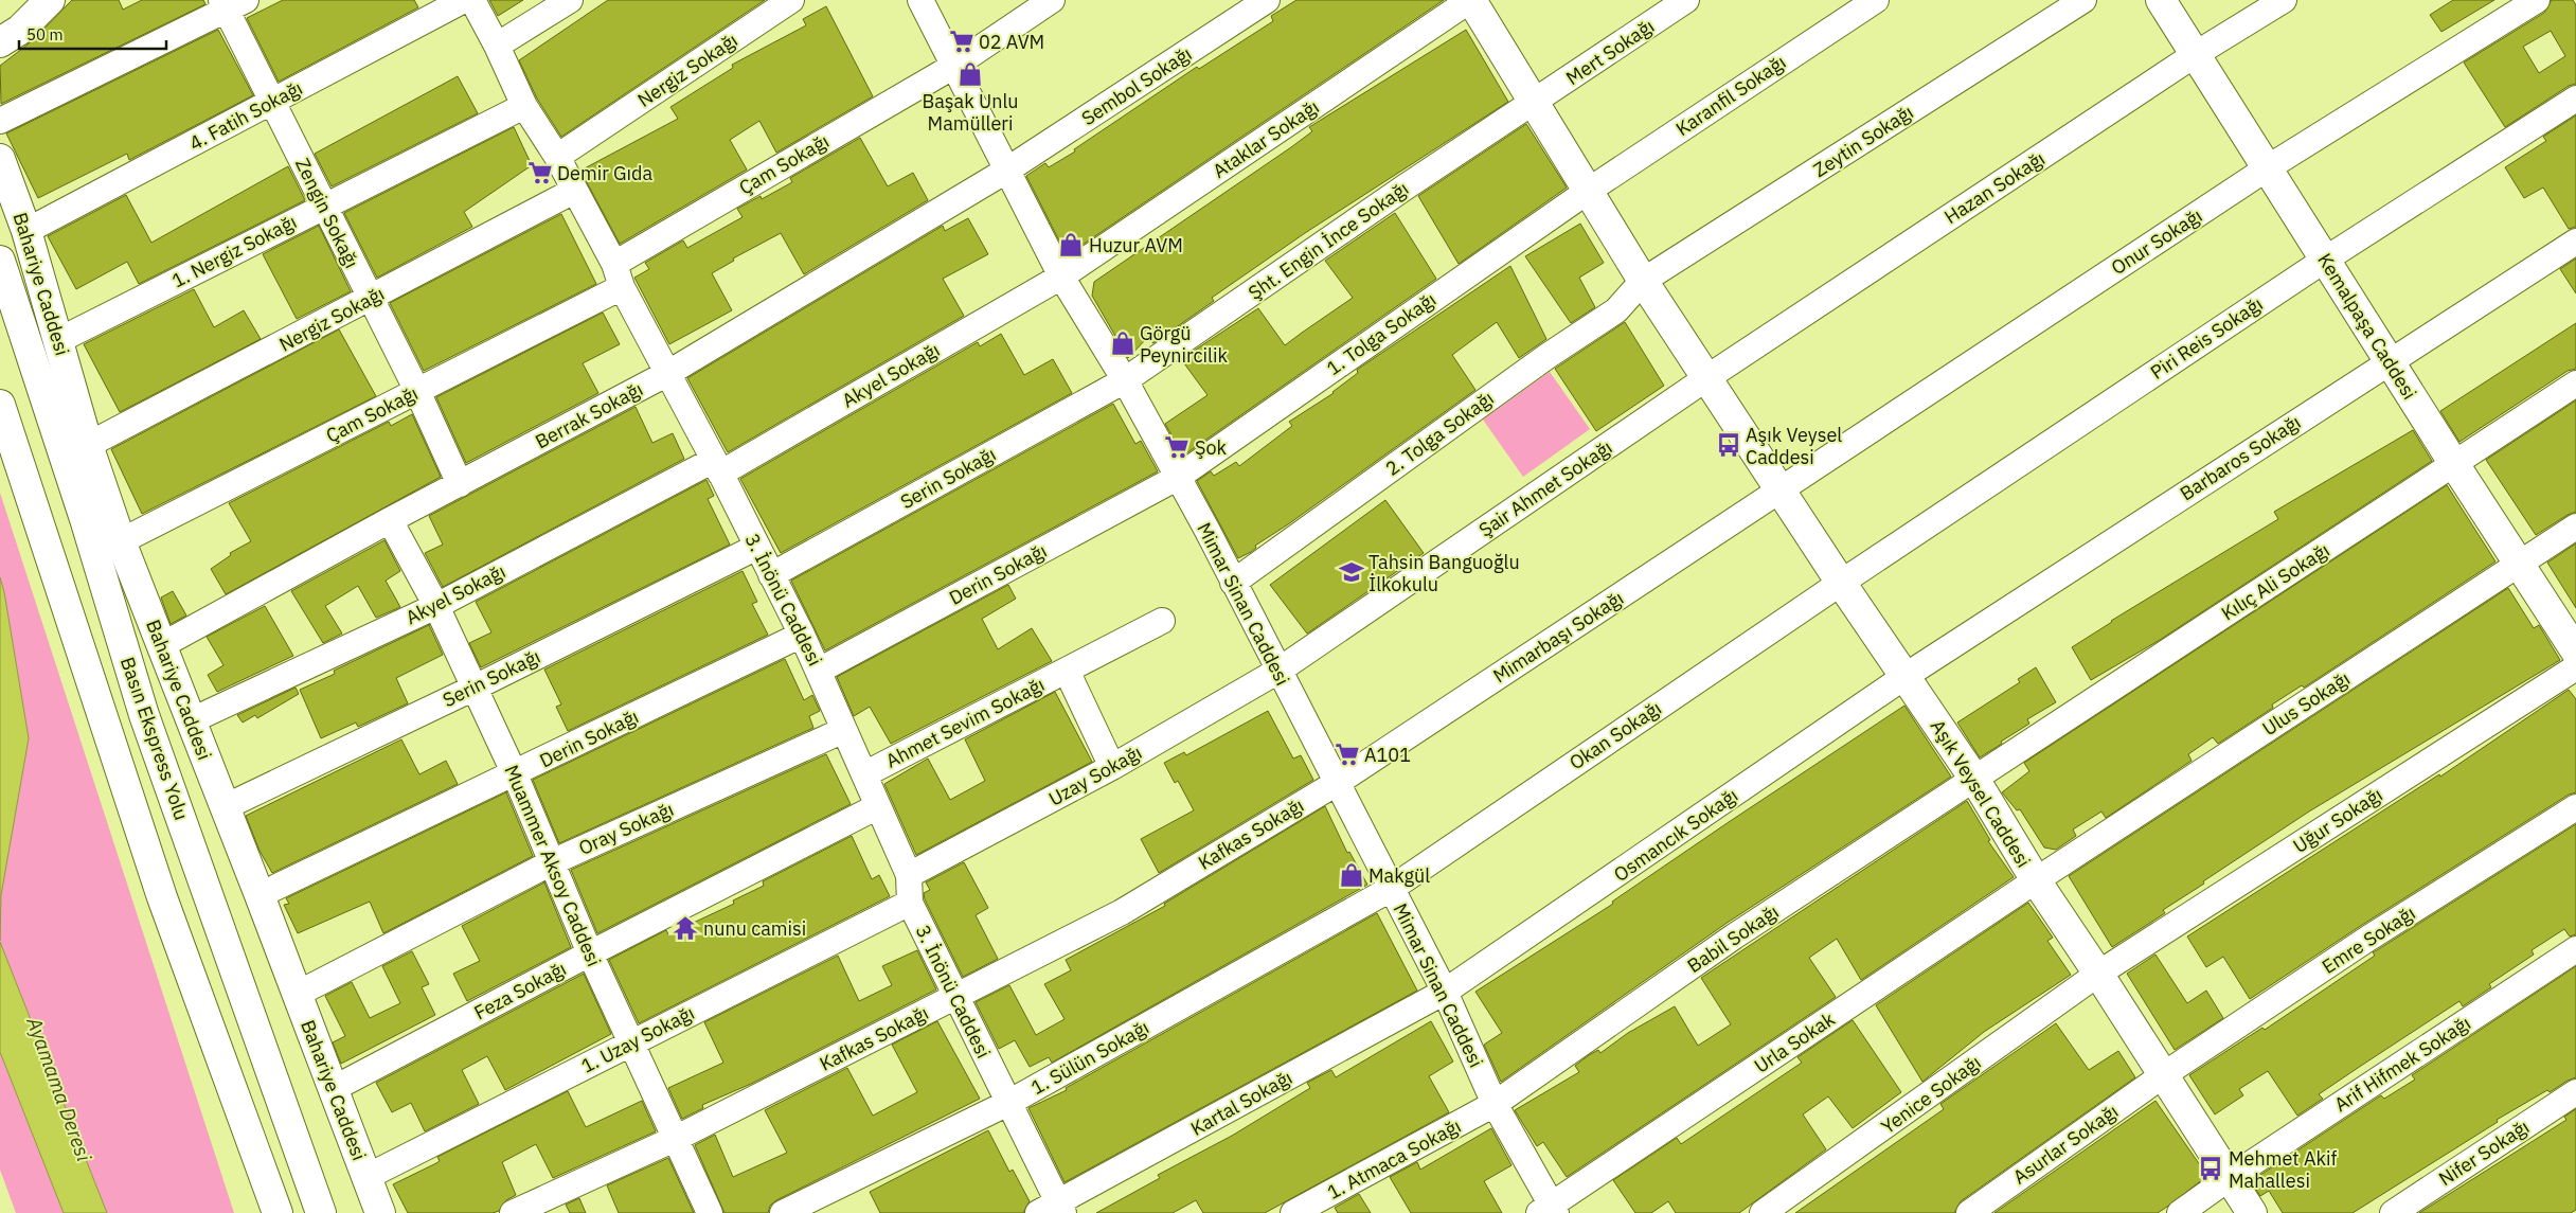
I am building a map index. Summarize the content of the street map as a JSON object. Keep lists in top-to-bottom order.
{
  "streets": {
    "main road": [
      "Bahariye Caddesi",
      "Kemalpaşa Caddesi",
      "Basın Ekspress Yolu",
      "Aşık Veysel Caddesi"
    ],
    "street": [
      "Mert Sokağı",
      "Nergiz Sokağı",
      "Sembol Sokağı",
      "Karanfil Sokağı",
      "4. Fatih Sokağı",
      "Ataklar Sokağı",
      "Zeytin Sokağı",
      "Çam Sokağı",
      "Hazan Sokağı",
      "Zengin Sokağı",
      "Şht. Engin İnce Sokağı",
      "Onur Sokağı",
      "1. Nergiz Sokağı",
      "1. Tolga Sokağı",
      "Piri Reis Sokağı",
      "Akyel Sokağı",
      "Berrak Sokağı",
      "2. Tolga Sokağı",
      "Barbaros Sokağı",
      "Serin Sokağı",
      "Şair Ahmet Sokağı",
      "Derin Sokağı",
      "Kılıç Ali Sokağı",
      "3. İnönü Caddesi",
      "Mimar Sinan Caddesi",
      "Mimarbaşı Sokağı",
      "Ulus Sokağı",
      "Ahmet Sevim Sokağı",
      "Okan Sokağı",
      "Uzay Sokağı",
      "Uğur Sokağı",
      "Oray Sokağı",
      "Kafkas Sokağı",
      "Osmancık Sokağı",
      "Muammer Aksoy Caddesi",
      "Babil Sokağı",
      "Emre Sokağı",
      "Feza Sokağı",
      "1. Uzay Sokağı",
      "Urla Sokak",
      "1. Sülün Sokağı",
      "Arif Hifmek Sokağı",
      "Yenice Sokağı",
      "Kartal Sokağı",
      "Asurlar Sokağı",
      "Nifer Sokağı",
      "1. Atmaca Sokağı"
    ]
  },
  "crossings": [
    ["Mert Sokağı", "Şht. Engin İnce Sokağı"],
    ["Mert Sokağı", "Aşık Veysel Caddesi"],
    ["Nergiz Sokağı", "Zengin Sokağı"],
    ["Nergiz Sokağı", "Bahariye Caddesi"],
    ["Nergiz Sokağı", "3. İnönü Caddesi"],
    ["Sembol Sokağı", "Berrak Sokağı"],
    ["Sembol Sokağı", "Mimar Sinan Caddesi"],
    ["Karanfil Sokağı", "1. Tolga Sokağı"],
    ["Karanfil Sokağı", "Aşık Veysel Caddesi"],
    ["4. Fatih Sokağı", "Zengin Sokağı"],
    ["4. Fatih Sokağı", "Bahariye Caddesi"],
    ["Ataklar Sokağı", "Akyel Sokağı"],
    ["Ataklar Sokağı", "Mimar Sinan Caddesi"],
    ["Ataklar Sokağı", "Aşık Veysel Caddesi"],
    ["Zeytin Sokağı", "2. Tolga Sokağı"],
    ["Zeytin Sokağı", "Aşık Veysel Caddesi"],
    ["Çam Sokağı", "Zengin Sokağı"],
    ["Çam Sokağı", "Bahariye Caddesi"],
    ["Çam Sokağı", "3. İnönü Caddesi"],
    ["Çam Sokağı", "Mimar Sinan Caddesi"],
    ["Hazan Sokağı", "Kemalpaşa Caddesi"],
    ["Hazan Sokağı", "Şair Ahmet Sokağı"],
    ["Hazan Sokağı", "Aşık Veysel Caddesi"],
    ["Zengin Sokağı", "1. Nergiz Sokağı"],
    ["Zengin Sokağı", "Berrak Sokağı"],
    ["Şht. Engin İnce Sokağı", "Serin Sokağı"],
    ["Şht. Engin İnce Sokağı", "Mimar Sinan Caddesi"],
    ["Şht. Engin İnce Sokağı", "Aşık Veysel Caddesi"],
    ["Onur Sokağı", "Kemalpaşa Caddesi"],
    ["Onur Sokağı", "Mimarbaşı Sokağı"],
    ["Onur Sokağı", "Aşık Veysel Caddesi"],
    ["1. Nergiz Sokağı", "Bahariye Caddesi"],
    ["1. Nergiz Sokağı", "3. İnönü Caddesi"],
    ["Bahariye Caddesi", "Akyel Sokağı"],
    ["Bahariye Caddesi", "Berrak Sokağı"],
    ["Bahariye Caddesi", "Serin Sokağı"],
    ["Bahariye Caddesi", "Derin Sokağı"],
    ["Bahariye Caddesi", "Oray Sokağı"],
    ["Bahariye Caddesi", "Feza Sokağı"],
    ["Bahariye Caddesi", "1. Uzay Sokağı"],
    ["Kemalpaşa Caddesi", "Piri Reis Sokağı"],
    ["Kemalpaşa Caddesi", "Barbaros Sokağı"],
    ["Kemalpaşa Caddesi", "Kılıç Ali Sokağı"],
    ["Kemalpaşa Caddesi", "Ulus Sokağı"],
    ["1. Tolga Sokağı", "Derin Sokağı"],
    ["1. Tolga Sokağı", "Mimar Sinan Caddesi"],
    ["1. Tolga Sokağı", "Aşık Veysel Caddesi"],
    ["Piri Reis Sokağı", "Okan Sokağı"],
    ["Piri Reis Sokağı", "Aşık Veysel Caddesi"],
    ["Akyel Sokağı", "3. İnönü Caddesi"],
    ["Akyel Sokağı", "Mimar Sinan Caddesi"],
    ["Akyel Sokağı", "Muammer Aksoy Caddesi"],
    ["Berrak Sokağı", "3. İnönü Caddesi"],
    ["Berrak Sokağı", "Mimar Sinan Caddesi"],
    ["Berrak Sokağı", "Muammer Aksoy Caddesi"],
    ["2. Tolga Sokağı", "Mimar Sinan Caddesi"],
    ["2. Tolga Sokağı", "Aşık Veysel Caddesi"],
    ["Barbaros Sokağı", "Aşık Veysel Caddesi"],
    ["Barbaros Sokağı", "Osmancık Sokağı"],
    ["Serin Sokağı", "3. İnönü Caddesi"],
    ["Serin Sokağı", "Mimar Sinan Caddesi"],
    ["Serin Sokağı", "Muammer Aksoy Caddesi"],
    ["Şair Ahmet Sokağı", "Mimar Sinan Caddesi"],
    ["Şair Ahmet Sokağı", "Uzay Sokağı"],
    ["Şair Ahmet Sokağı", "Aşık Veysel Caddesi"],
    ["Derin Sokağı", "3. İnönü Caddesi"],
    ["Derin Sokağı", "Mimar Sinan Caddesi"],
    ["Derin Sokağı", "Muammer Aksoy Caddesi"],
    ["Kılıç Ali Sokağı", "Aşık Veysel Caddesi"],
    ["Kılıç Ali Sokağı", "Babil Sokağı"],
    ["3. İnönü Caddesi", "Ahmet Sevim Sokağı"],
    ["3. İnönü Caddesi", "Uzay Sokağı"],
    ["3. İnönü Caddesi", "Oray Sokağı"],
    ["3. İnönü Caddesi", "Kafkas Sokağı"],
    ["3. İnönü Caddesi", "Feza Sokağı"],
    ["3. İnönü Caddesi", "1. Uzay Sokağı"],
    ["3. İnönü Caddesi", "1. Sülün Sokağı"],
    ["3. İnönü Caddesi", "Kartal Sokağı"],
    ["Mimar Sinan Caddesi", "Mimarbaşı Sokağı"],
    ["Mimar Sinan Caddesi", "Okan Sokağı"],
    ["Mimar Sinan Caddesi", "Uzay Sokağı"],
    ["Mimar Sinan Caddesi", "Kafkas Sokağı"],
    ["Mimar Sinan Caddesi", "Osmancık Sokağı"],
    ["Mimar Sinan Caddesi", "Babil Sokağı"],
    ["Mimar Sinan Caddesi", "Urla Sokak"],
    ["Mimar Sinan Caddesi", "1. Sülün Sokağı"],
    ["Mimar Sinan Caddesi", "Kartal Sokağı"],
    ["Mimar Sinan Caddesi", "1. Atmaca Sokağı"],
    ["Mimarbaşı Sokağı", "Aşık Veysel Caddesi"],
    ["Mimarbaşı Sokağı", "Kafkas Sokağı"],
    ["Ulus Sokağı", "Aşık Veysel Caddesi"],
    ["Ulus Sokağı", "Urla Sokak"],
    ["Ahmet Sevim Sokağı", "Uzay Sokağı"],
    ["Okan Sokağı", "Aşık Veysel Caddesi"],
    ["Okan Sokağı", "1. Sülün Sokağı"],
    ["Aşık Veysel Caddesi", "Uğur Sokağı"],
    ["Aşık Veysel Caddesi", "Osmancık Sokağı"],
    ["Aşık Veysel Caddesi", "Babil Sokağı"],
    ["Aşık Veysel Caddesi", "Emre Sokağı"],
    ["Aşık Veysel Caddesi", "Urla Sokak"],
    ["Aşık Veysel Caddesi", "Arif Hifmek Sokağı"],
    ["Aşık Veysel Caddesi", "Yenice Sokağı"],
    ["Aşık Veysel Caddesi", "Asurlar Sokağı"],
    ["Uğur Sokağı", "Yenice Sokağı"],
    ["Oray Sokağı", "Muammer Aksoy Caddesi"],
    ["Kafkas Sokağı", "Muammer Aksoy Caddesi"],
    ["Osmancık Sokağı", "Kartal Sokağı"],
    ["Muammer Aksoy Caddesi", "Feza Sokağı"],
    ["Muammer Aksoy Caddesi", "1. Uzay Sokağı"],
    ["Babil Sokağı", "1. Atmaca Sokağı"],
    ["Emre Sokağı", "Asurlar Sokağı"]
  ],
  "water": ["Ayamama Deresi"],
  "places": {
    "supermarket": [
      "02 AVM",
      "Demir Gıda",
      "Şok",
      "A101"
    ],
    "shop": [
      "Başak Unlu Mamülleri",
      "Huzur AVM",
      "Görgü Peynircilik",
      "Makgül"
    ],
    "bus stop": ["Aşık Veysel Caddesi", "Mehmet Akif Mahallesi"],
    "school or university": ["Tahsin Banguoğlu İlkokulu"],
    "temple": ["nunu camisi"]
  },
  "scale_bar": "50 m"
}
